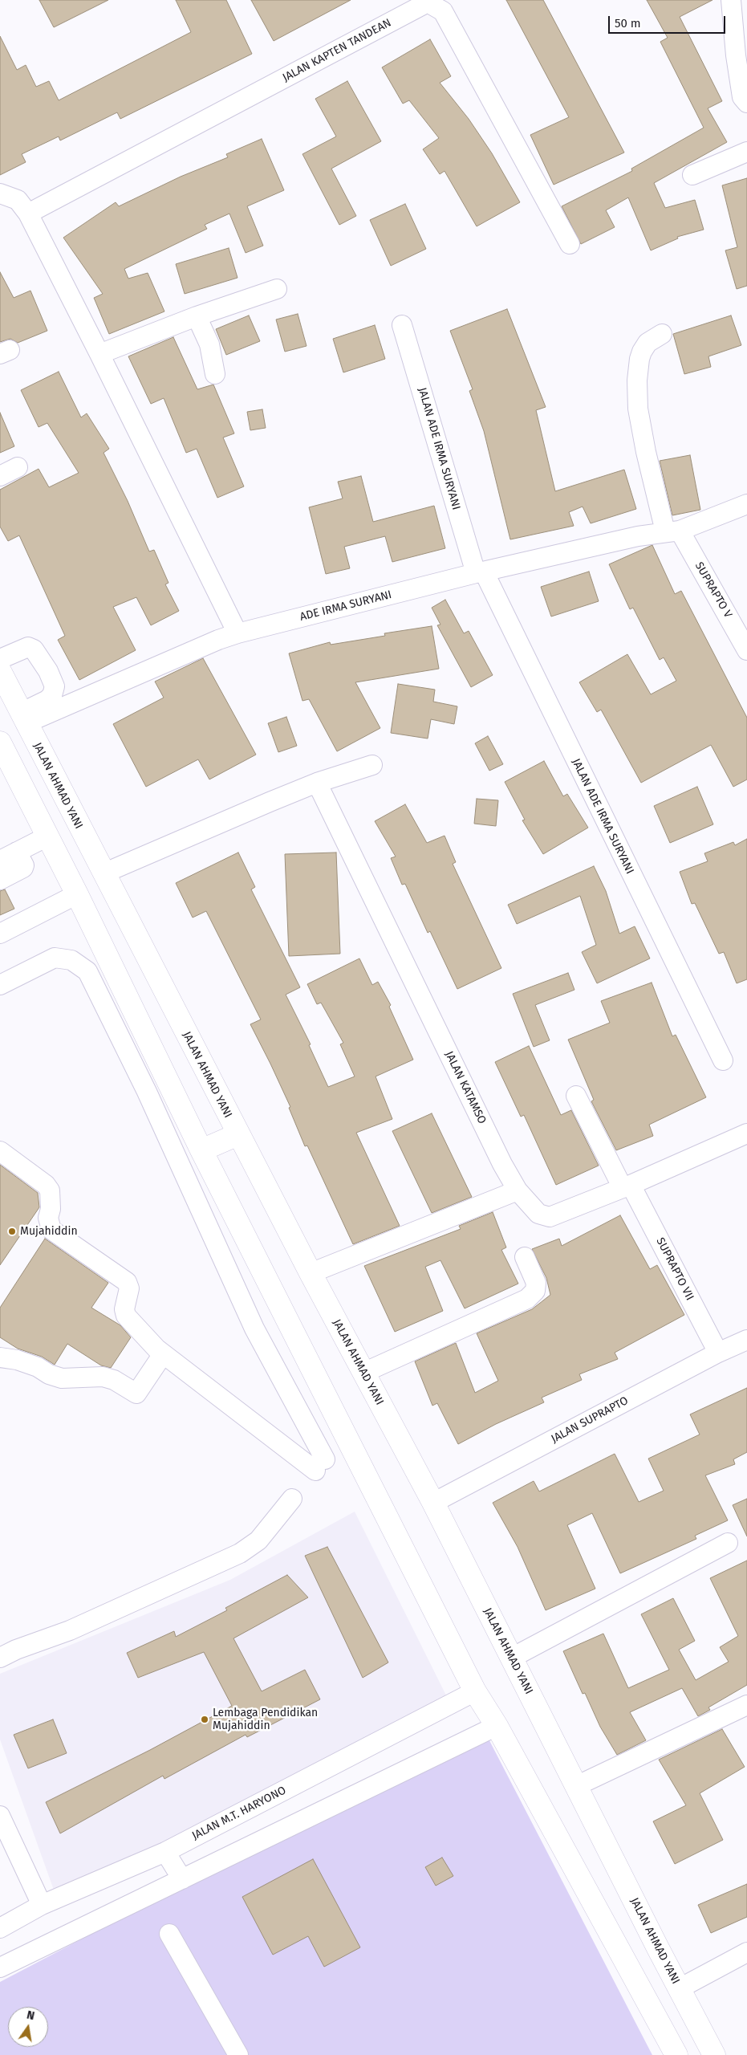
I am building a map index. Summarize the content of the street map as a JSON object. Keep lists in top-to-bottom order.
{
  "streets": {
    "main road": ["JALAN AHMAD YANI"],
    "street": [
      "JALAN KAPTEN TANDEAN",
      "JALAN ADE IRMA SURYANI",
      "SUPRAPTO V",
      "ADE IRMA SURYANI",
      "JALAN KATAMSO",
      "SUPRAPTO VII",
      "JALAN SUPRAPTO",
      "JALAN M.T. HARYONO"
    ]
  },
  "crossings": [
    ["JALAN ADE IRMA SURYANI", "ADE IRMA SURYANI"],
    ["SUPRAPTO V", "ADE IRMA SURYANI"],
    ["ADE IRMA SURYANI", "JALAN AHMAD YANI"],
    ["JALAN AHMAD YANI", "JALAN SUPRAPTO"],
    ["JALAN KATAMSO", "SUPRAPTO VII"],
    ["SUPRAPTO VII", "JALAN SUPRAPTO"]
  ],
  "places": ["Mujahiddin", "Lembaga Pendidikan Mujahiddin"],
  "scale_bar": "50 m",
  "north": "top"
}
